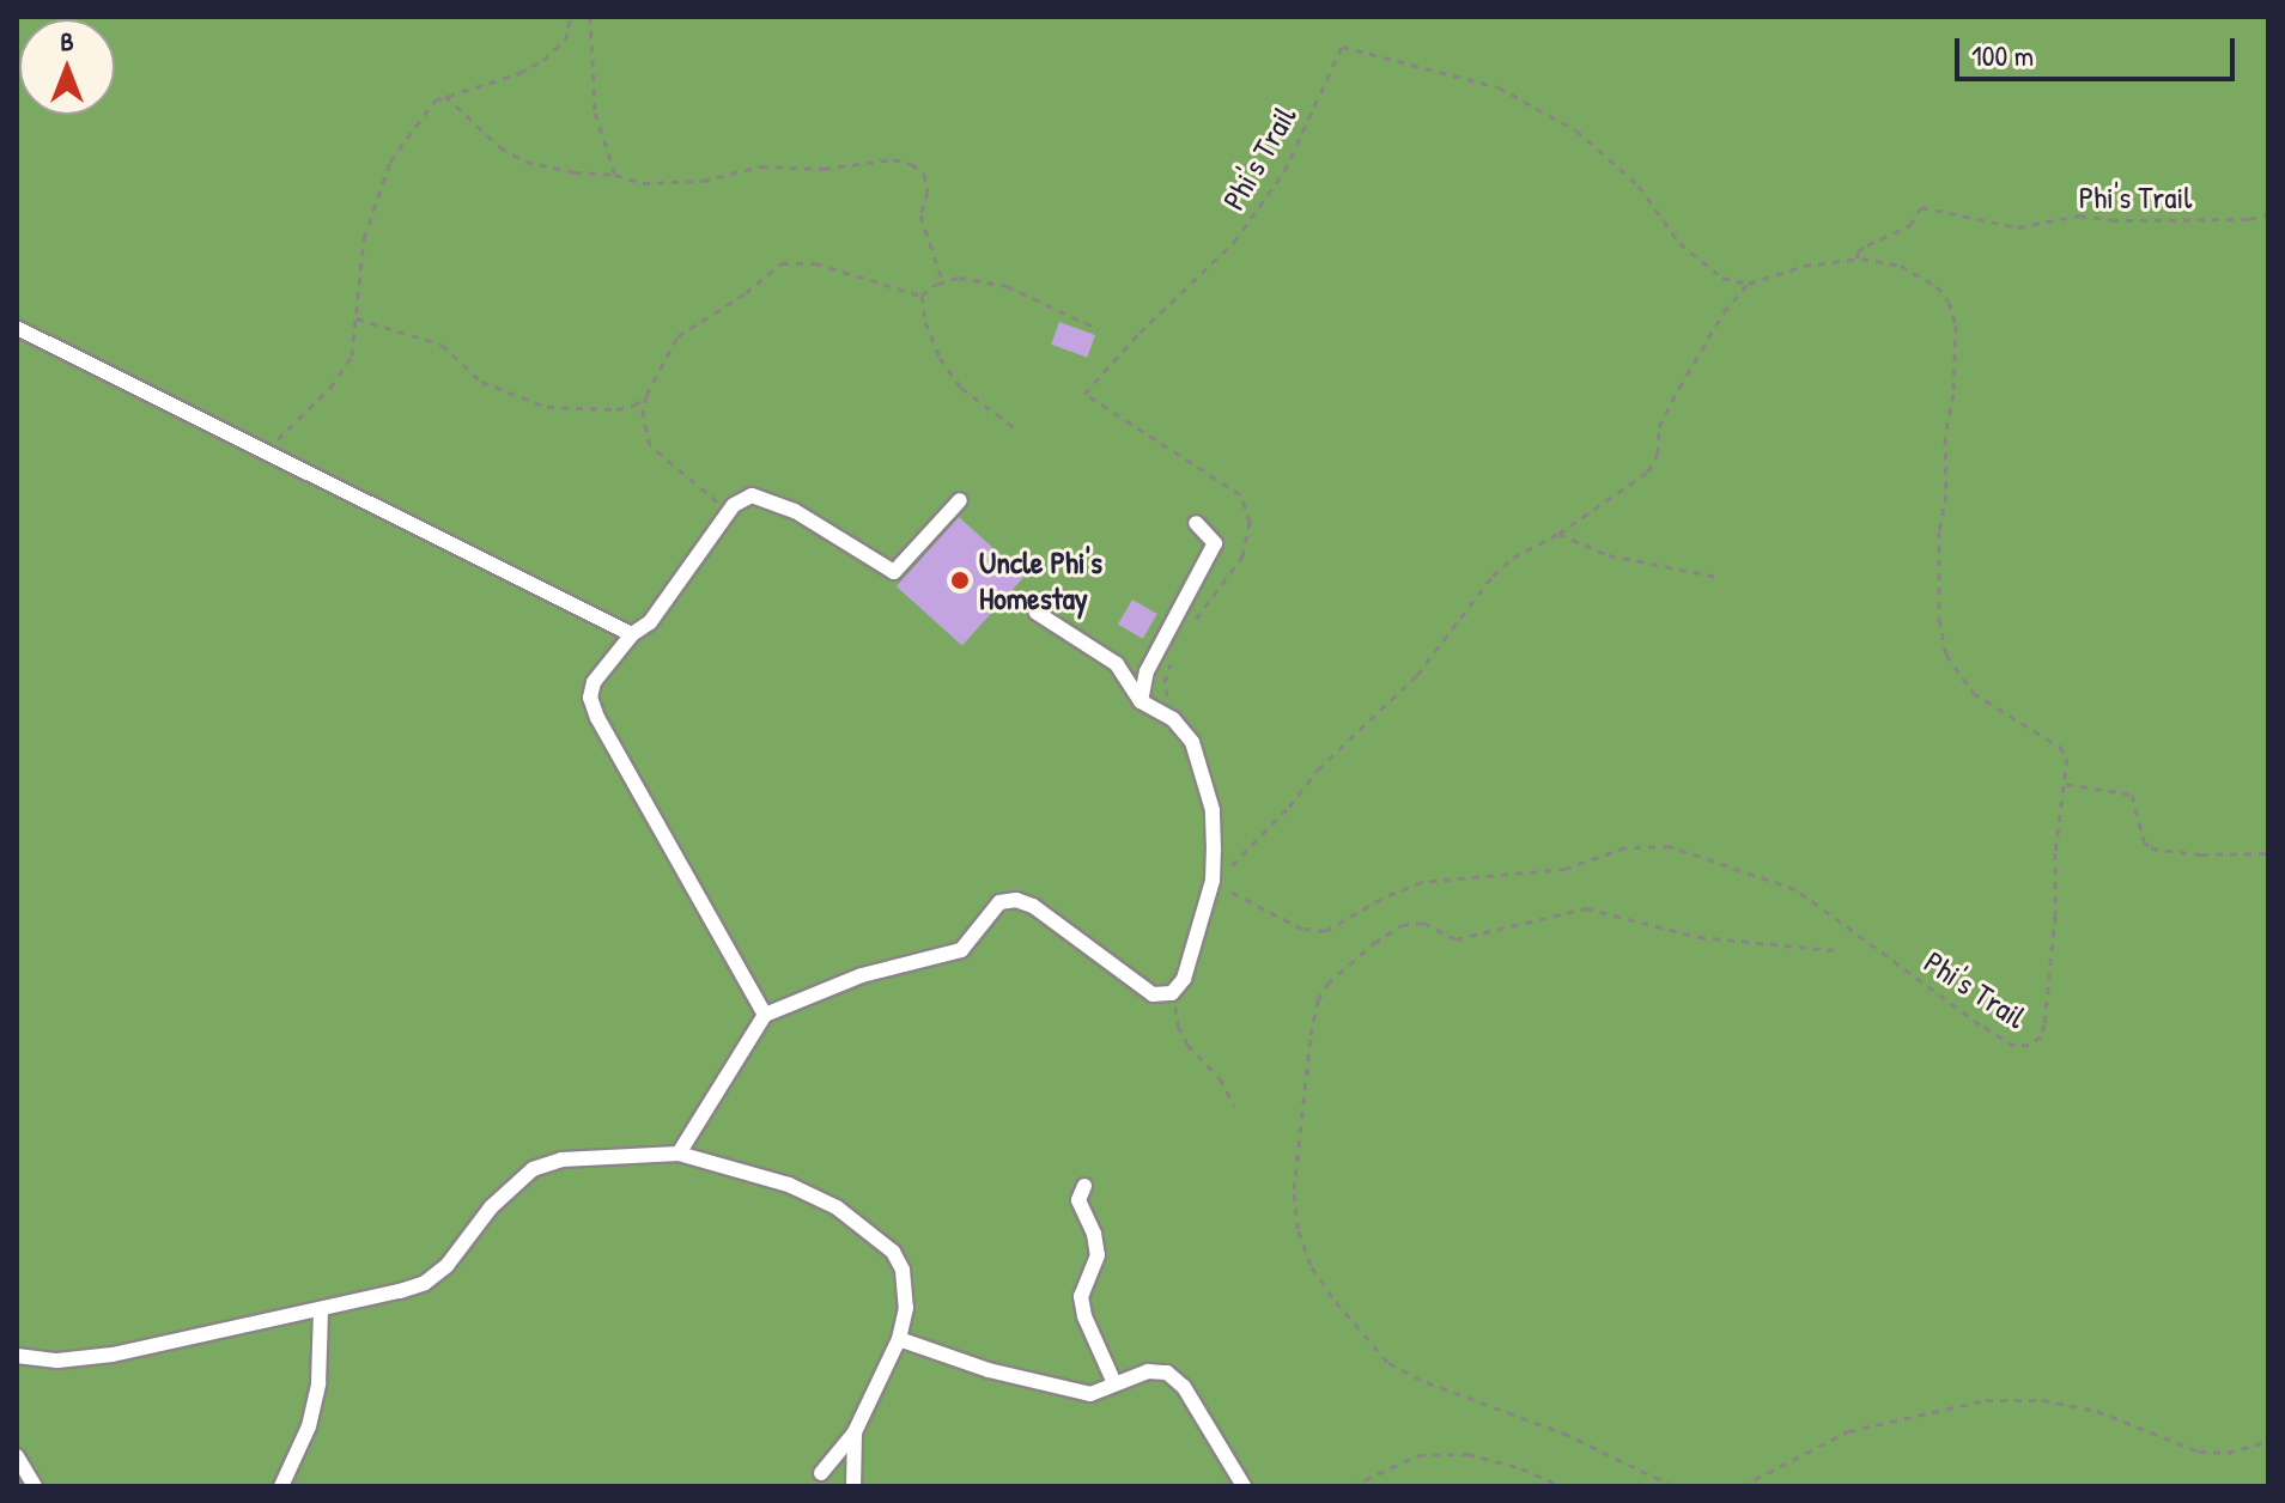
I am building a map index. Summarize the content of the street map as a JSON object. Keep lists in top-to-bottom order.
{
  "streets": {
    "path": ["Phi's Trail"]
  },
  "places": ["Uncle Phi's Homestay"],
  "scale_bar": "100 m",
  "north": "top"
}
